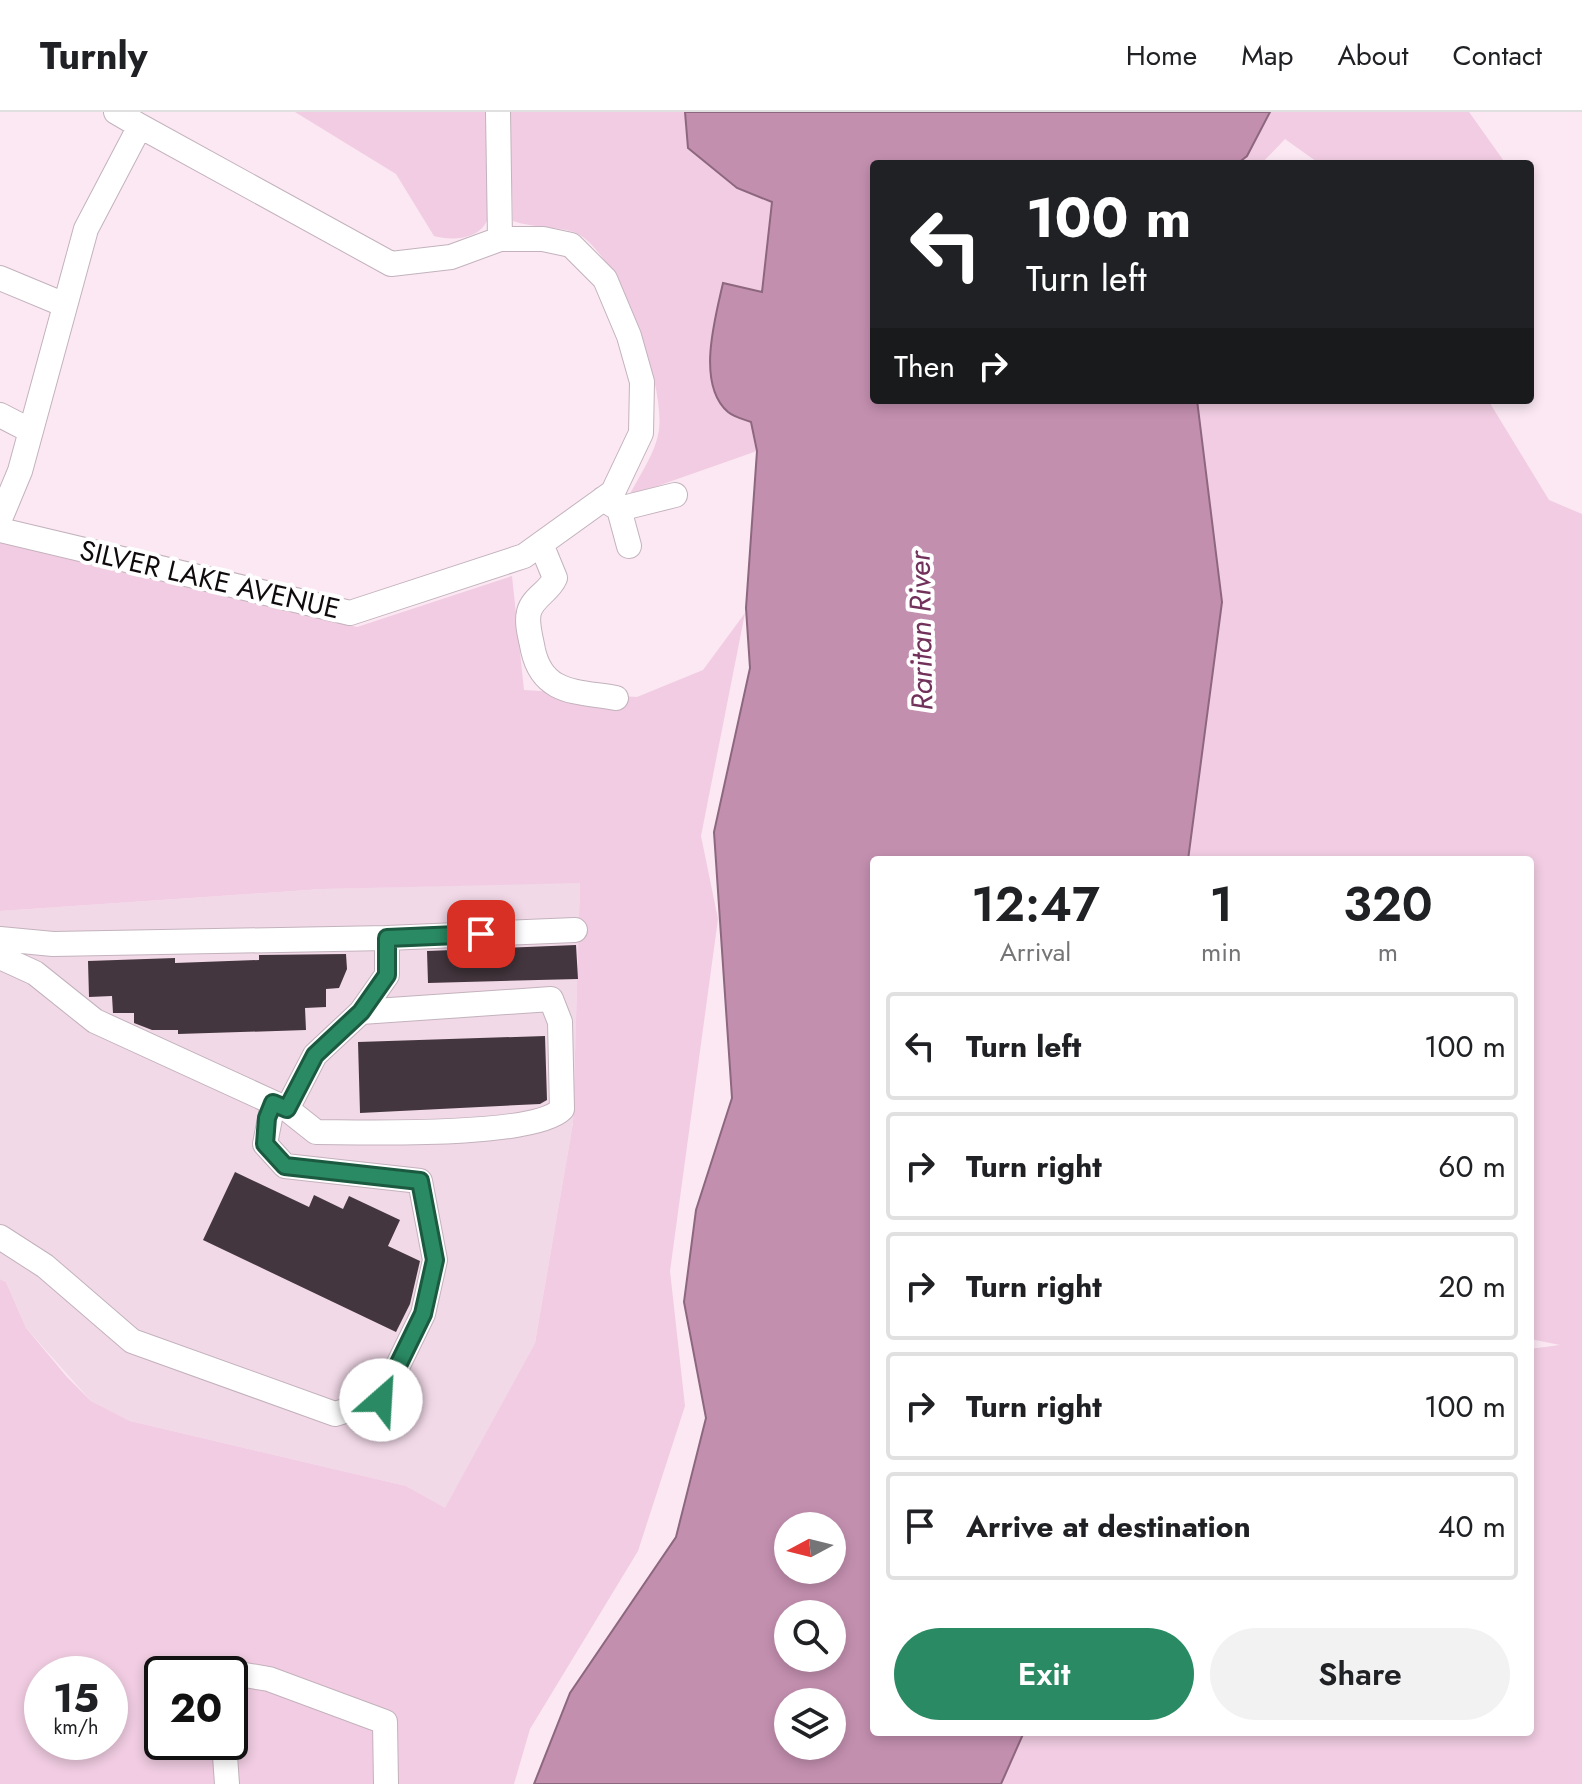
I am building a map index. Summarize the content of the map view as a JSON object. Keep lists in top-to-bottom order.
{
  "streets": {
    "street": ["SILVER LAKE AVENUE"]
  },
  "water": ["Raritan River"],
  "north": "left",
  "page": {
    "header": "Turnly",
    "nav": [
      "Home",
      "Map",
      "About",
      "Contact"
    ],
    "turn": ["100 m", "Turn left"],
    "then": "Then",
    "eta": [
      "12:47",
      "Arrival",
      "1",
      "min",
      "320",
      "m"
    ],
    "list": [
      {
        "name": "Turn left",
        "value": "100 m"
      },
      {
        "name": "Turn right",
        "value": "60 m"
      },
      {
        "name": "Turn right",
        "value": "20 m"
      },
      {
        "name": "Turn right",
        "value": "100 m"
      },
      {
        "name": "Arrive at destination",
        "value": "40 m"
      }
    ],
    "buttons": ["Exit", "Share"],
    "speed": "15 km/h",
    "limit": "20"
  }
}
